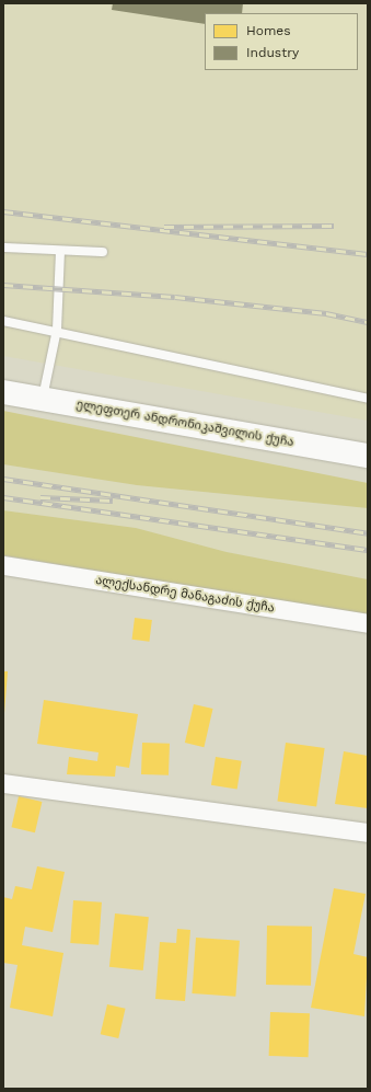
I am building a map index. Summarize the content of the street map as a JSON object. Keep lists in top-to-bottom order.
{
  "streets": {
    "main road": ["ელეფთერ ანდრონიკაშვილის ქუჩა"],
    "street": ["ალექსანდრე მანაგაძის ქუჩა"]
  },
  "legend": ["Homes", "Industry"]
}
